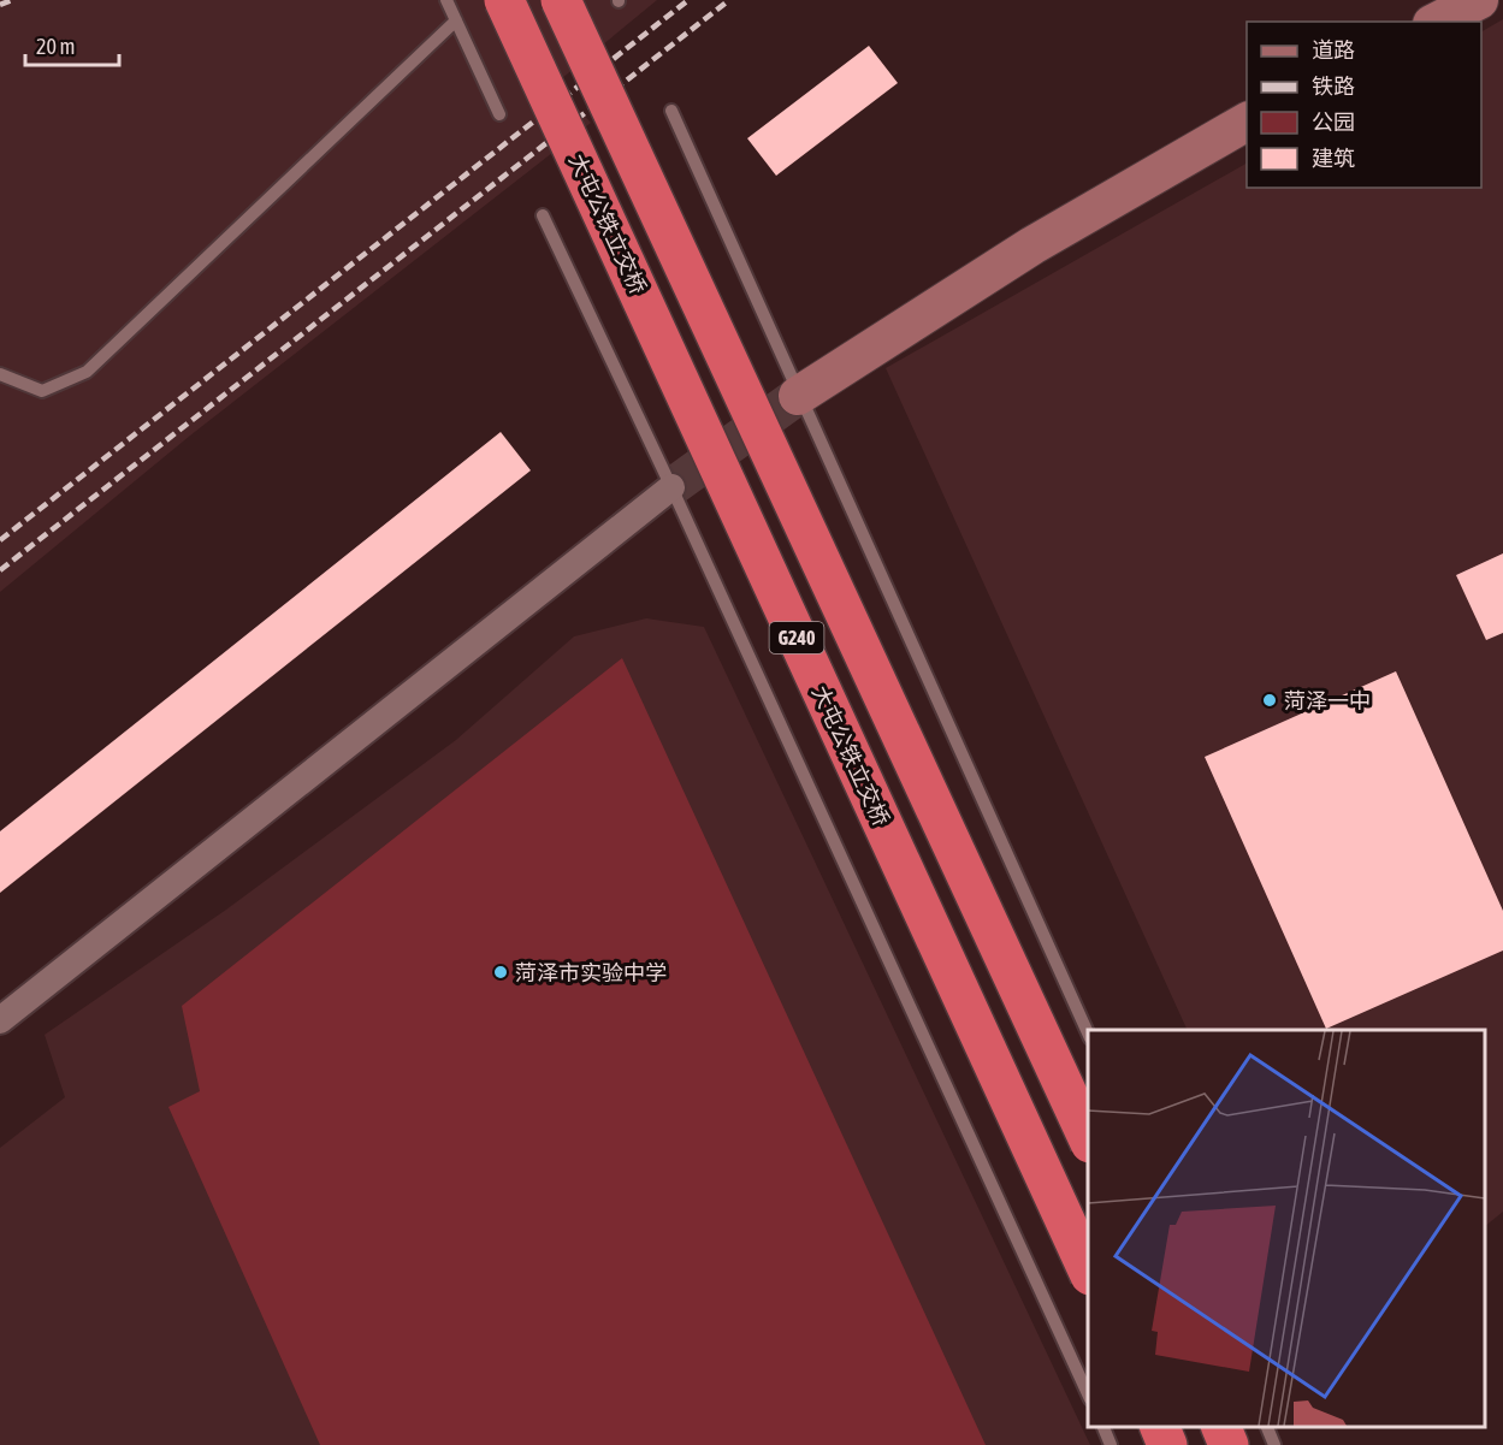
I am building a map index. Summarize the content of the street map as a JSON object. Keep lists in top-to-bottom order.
{
  "streets": {
    "highway": ["大屯公铁立交桥", "G240"]
  },
  "places": ["菏泽一中", "菏泽市实验中学"],
  "legend": [
    "道路",
    "铁路",
    "公园",
    "建筑"
  ],
  "scale_bar": "20 m"
}
